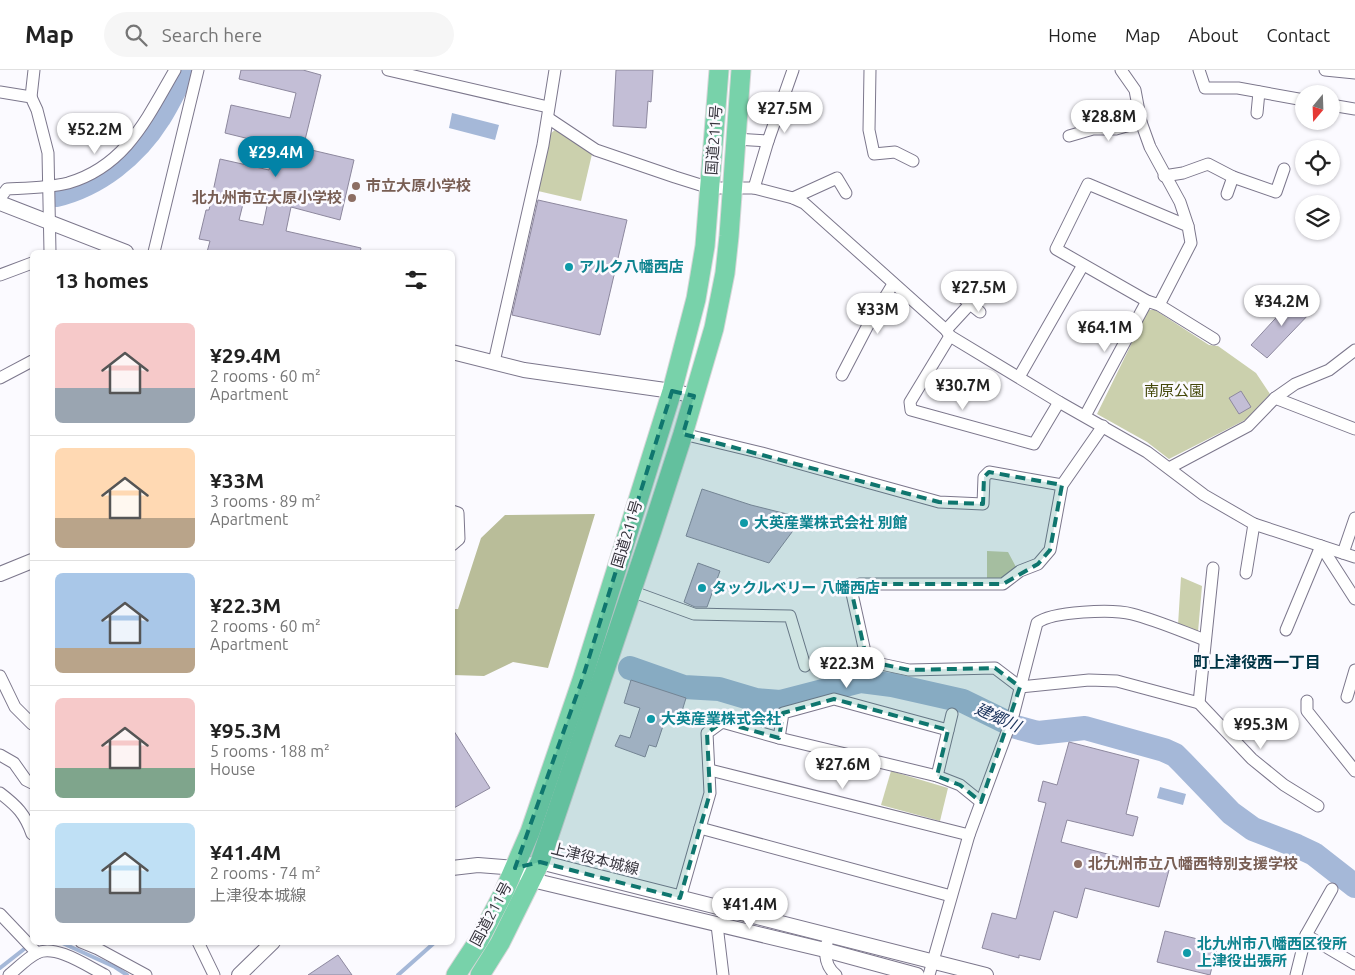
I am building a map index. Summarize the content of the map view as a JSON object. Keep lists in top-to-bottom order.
{
  "streets": {
    "highway": ["国道211号"],
    "street": ["上津役本城線"]
  },
  "crossings": [
    ["国道211号", "上津役本城線"]
  ],
  "districts": ["町上津役西一丁目"],
  "water": ["建郷川"],
  "parks": ["南原公園"],
  "places": [
    "市立大原小学校",
    "北九州市立大原小学校",
    "アルク八幡西店",
    "大英産業株式会社 別館",
    "タックルベリー 八幡西店",
    "大英産業株式会社",
    "北九州市立八幡西特別支援学校",
    "北九州市八幡西区役所 上津役出張所"
  ],
  "north": "bottom",
  "page": {
    "header": "Map",
    "search": "Search here",
    "nav": [
      "Home",
      "Map",
      "About",
      "Contact"
    ],
    "price": [
      "¥27.5M",
      "¥28.8M",
      "¥52.2M",
      "¥29.4M",
      "¥27.5M",
      "¥34.2M",
      "¥33M",
      "¥64.1M",
      "¥30.7M",
      "¥22.3M",
      "¥95.3M",
      "¥27.6M",
      "¥41.4M"
    ],
    "heading": "13 homes",
    "list": [
      {
        "name": "¥29.4M",
        "note": "2 rooms · 60 m² · Apartment"
      },
      {
        "name": "¥33M",
        "note": "3 rooms · 89 m² · Apartment"
      },
      {
        "name": "¥22.3M",
        "note": "2 rooms · 60 m² · Apartment"
      },
      {
        "name": "¥95.3M",
        "note": "5 rooms · 188 m² · House"
      },
      {
        "name": "¥41.4M",
        "note": "2 rooms · 74 m² · 上津役本城線"
      }
    ]
  }
}
